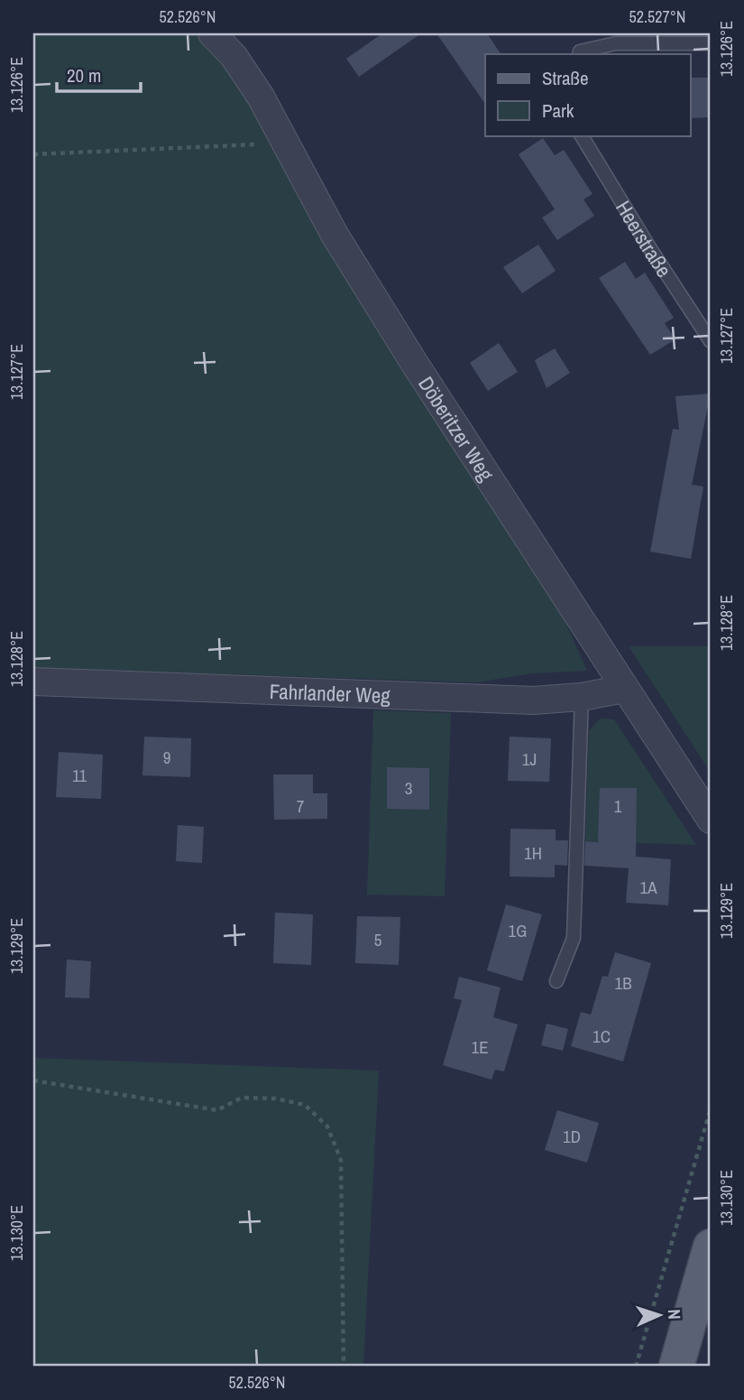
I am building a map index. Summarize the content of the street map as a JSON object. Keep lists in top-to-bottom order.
{
  "streets": {
    "street": ["Döberitzer Weg", "Fahrlander Weg"],
    "lane": ["Heerstraße"]
  },
  "crossings": [
    ["Döberitzer Weg", "Fahrlander Weg"]
  ],
  "house_numbers": [
    "9",
    "1J",
    "11",
    "3",
    "7",
    "1",
    "1H",
    "1A",
    "1G",
    "5",
    "1B",
    "1C",
    "1E",
    "1D"
  ],
  "legend": ["Straße", "Park"],
  "scale_bar": "20 m",
  "north": "right",
  "coordinates": [
    "52.526°N",
    "52.527°N",
    "13.126°E",
    "13.127°E",
    "13.128°E",
    "13.129°E",
    "13.130°E"
  ]
}
